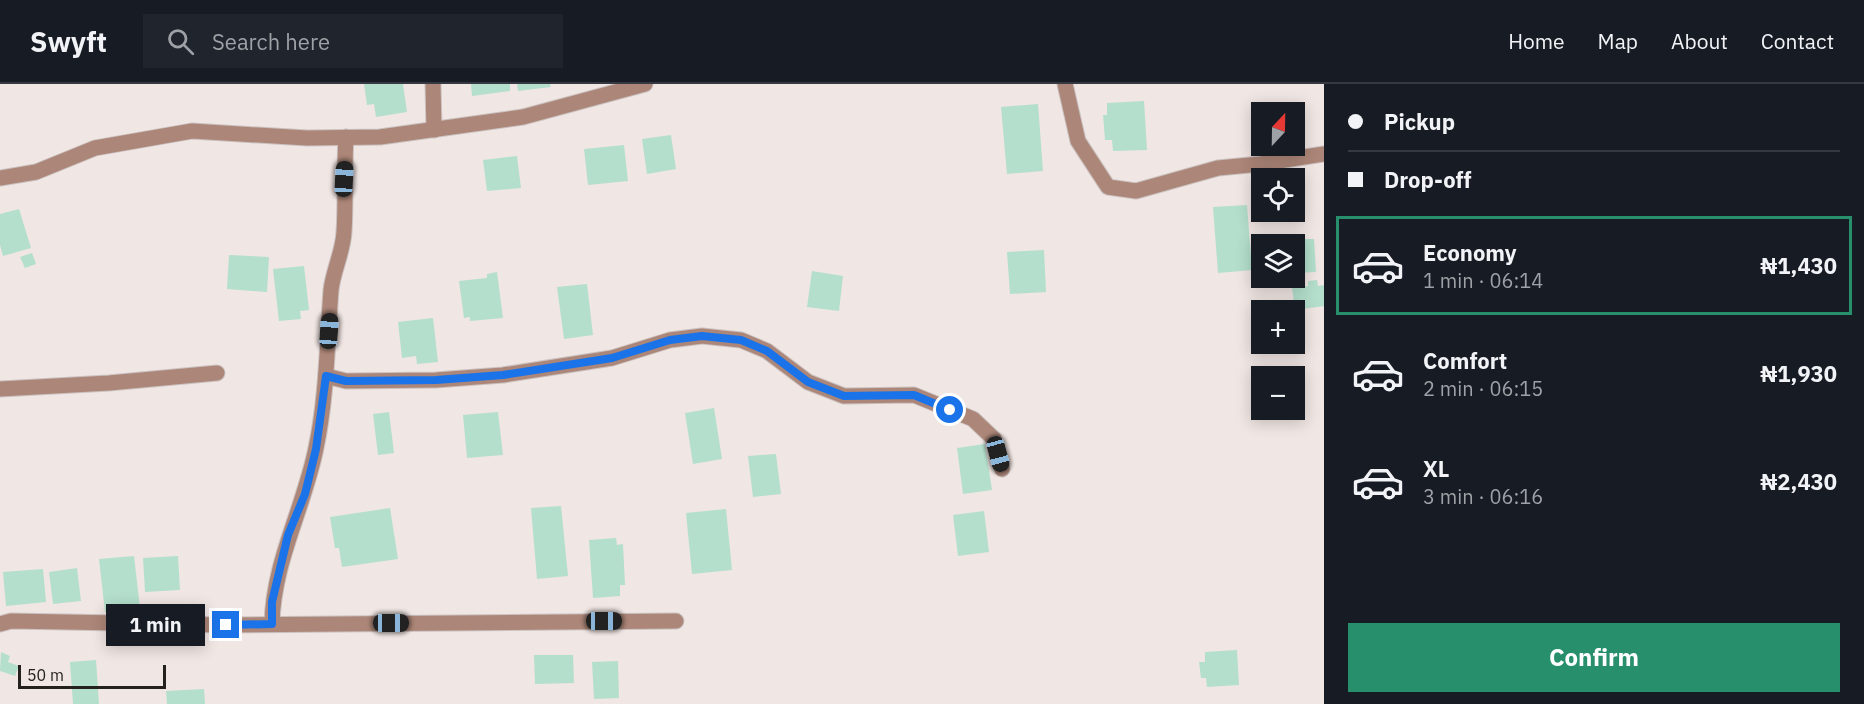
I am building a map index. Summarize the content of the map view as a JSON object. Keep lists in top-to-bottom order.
{
  "scale_bar": "50 m",
  "north": "top",
  "page": {
    "header": "Swyft",
    "search": "Search here",
    "nav": [
      "Home",
      "Map",
      "About",
      "Contact"
    ],
    "banner": ["Pickup", "Drop-off"],
    "map_buttons": ["+", "−"],
    "list": [
      {
        "name": "Economy",
        "note": "1 min · 06:14",
        "value": "₦1,430"
      },
      {
        "name": "Comfort",
        "note": "2 min · 06:15",
        "value": "₦1,930"
      },
      {
        "name": "XL",
        "note": "3 min · 06:16",
        "value": "₦2,430"
      }
    ],
    "bubble": "1 min",
    "buttons": "Confirm",
    "scale": "50 m"
  }
}
